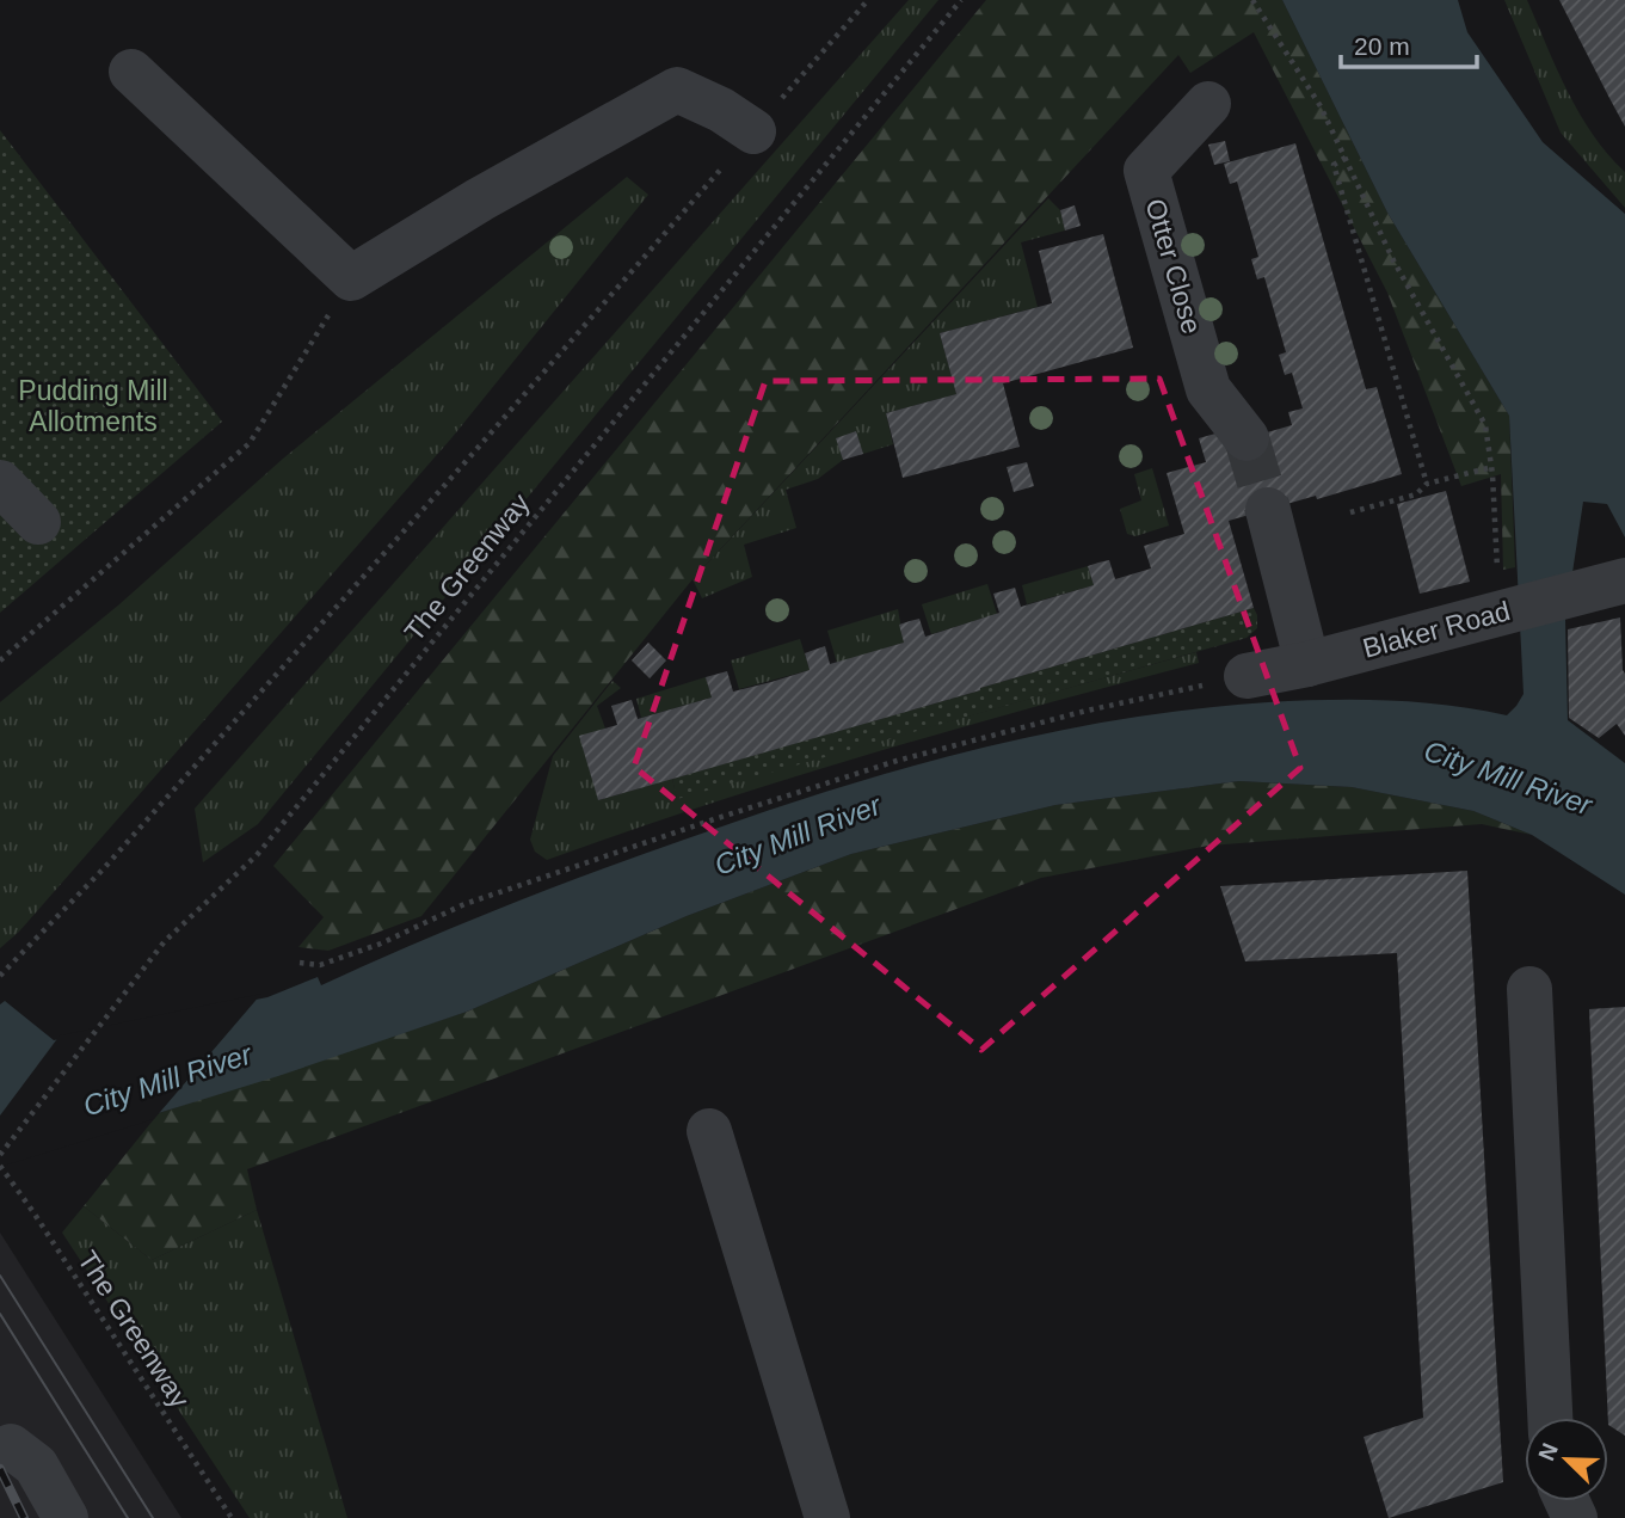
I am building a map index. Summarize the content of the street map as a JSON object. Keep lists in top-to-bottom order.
{
  "streets": {
    "street": ["Otter Close", "Blaker Road"],
    "path": ["The Greenway"]
  },
  "water": ["City Mill River"],
  "parks": ["Pudding Mill Allotments"],
  "scale_bar": "20 m",
  "north": "top left"
}
